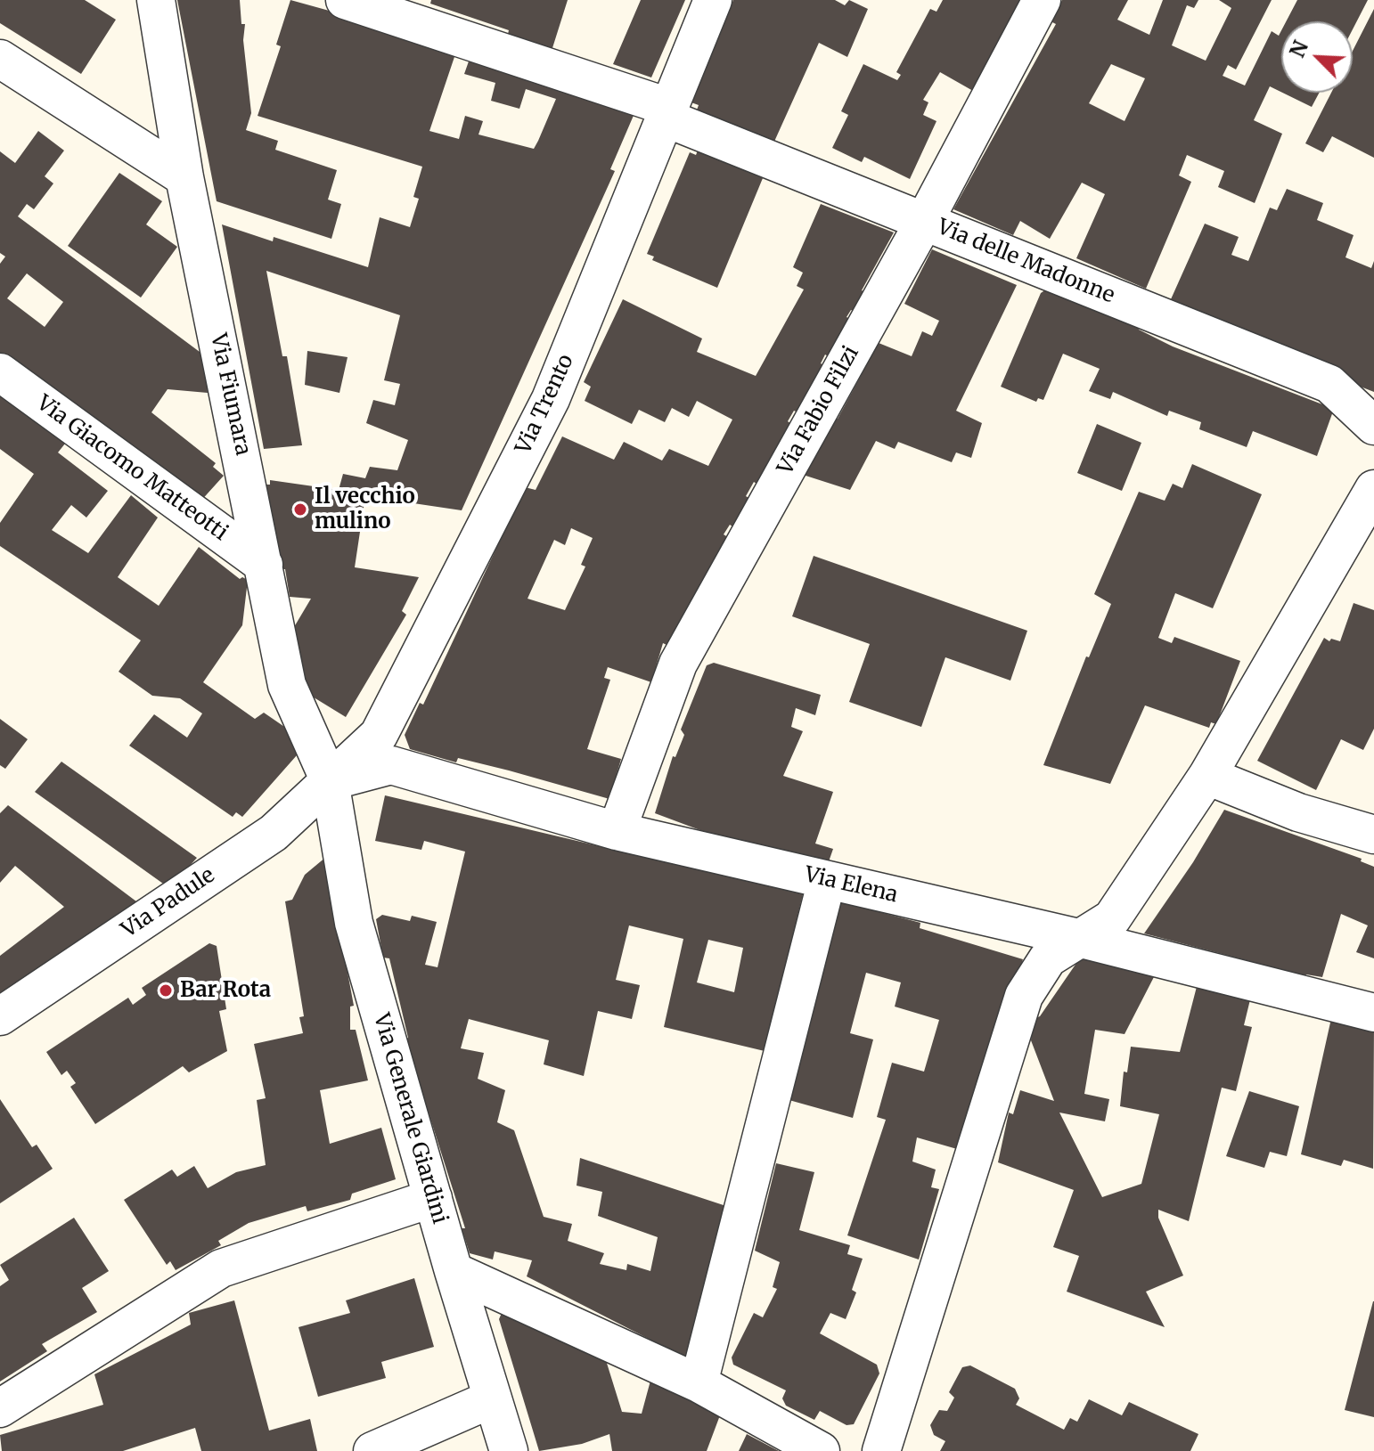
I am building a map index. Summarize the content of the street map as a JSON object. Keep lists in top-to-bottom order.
{
  "streets": {
    "street": [
      "Via delle Madonne",
      "Via Fiumara",
      "Via Trento",
      "Via Fabio Filzi",
      "Via Giacomo Matteotti",
      "Via Elena",
      "Via Padule",
      "Via Generale Giardini"
    ]
  },
  "crossings": [
    ["Via delle Madonne", "Via Trento"],
    ["Via delle Madonne", "Via Fabio Filzi"],
    ["Via Fiumara", "Via Trento"],
    ["Via Fiumara", "Via Giacomo Matteotti"],
    ["Via Fiumara", "Via Elena"],
    ["Via Fiumara", "Via Padule"],
    ["Via Fiumara", "Via Generale Giardini"],
    ["Via Trento", "Via Elena"],
    ["Via Trento", "Via Padule"],
    ["Via Trento", "Via Generale Giardini"],
    ["Via Fabio Filzi", "Via Elena"],
    ["Via Elena", "Via Padule"],
    ["Via Elena", "Via Generale Giardini"],
    ["Via Padule", "Via Generale Giardini"]
  ],
  "places": ["Il vecchio mulino", "Bar Rota"],
  "north": "top left"
}
